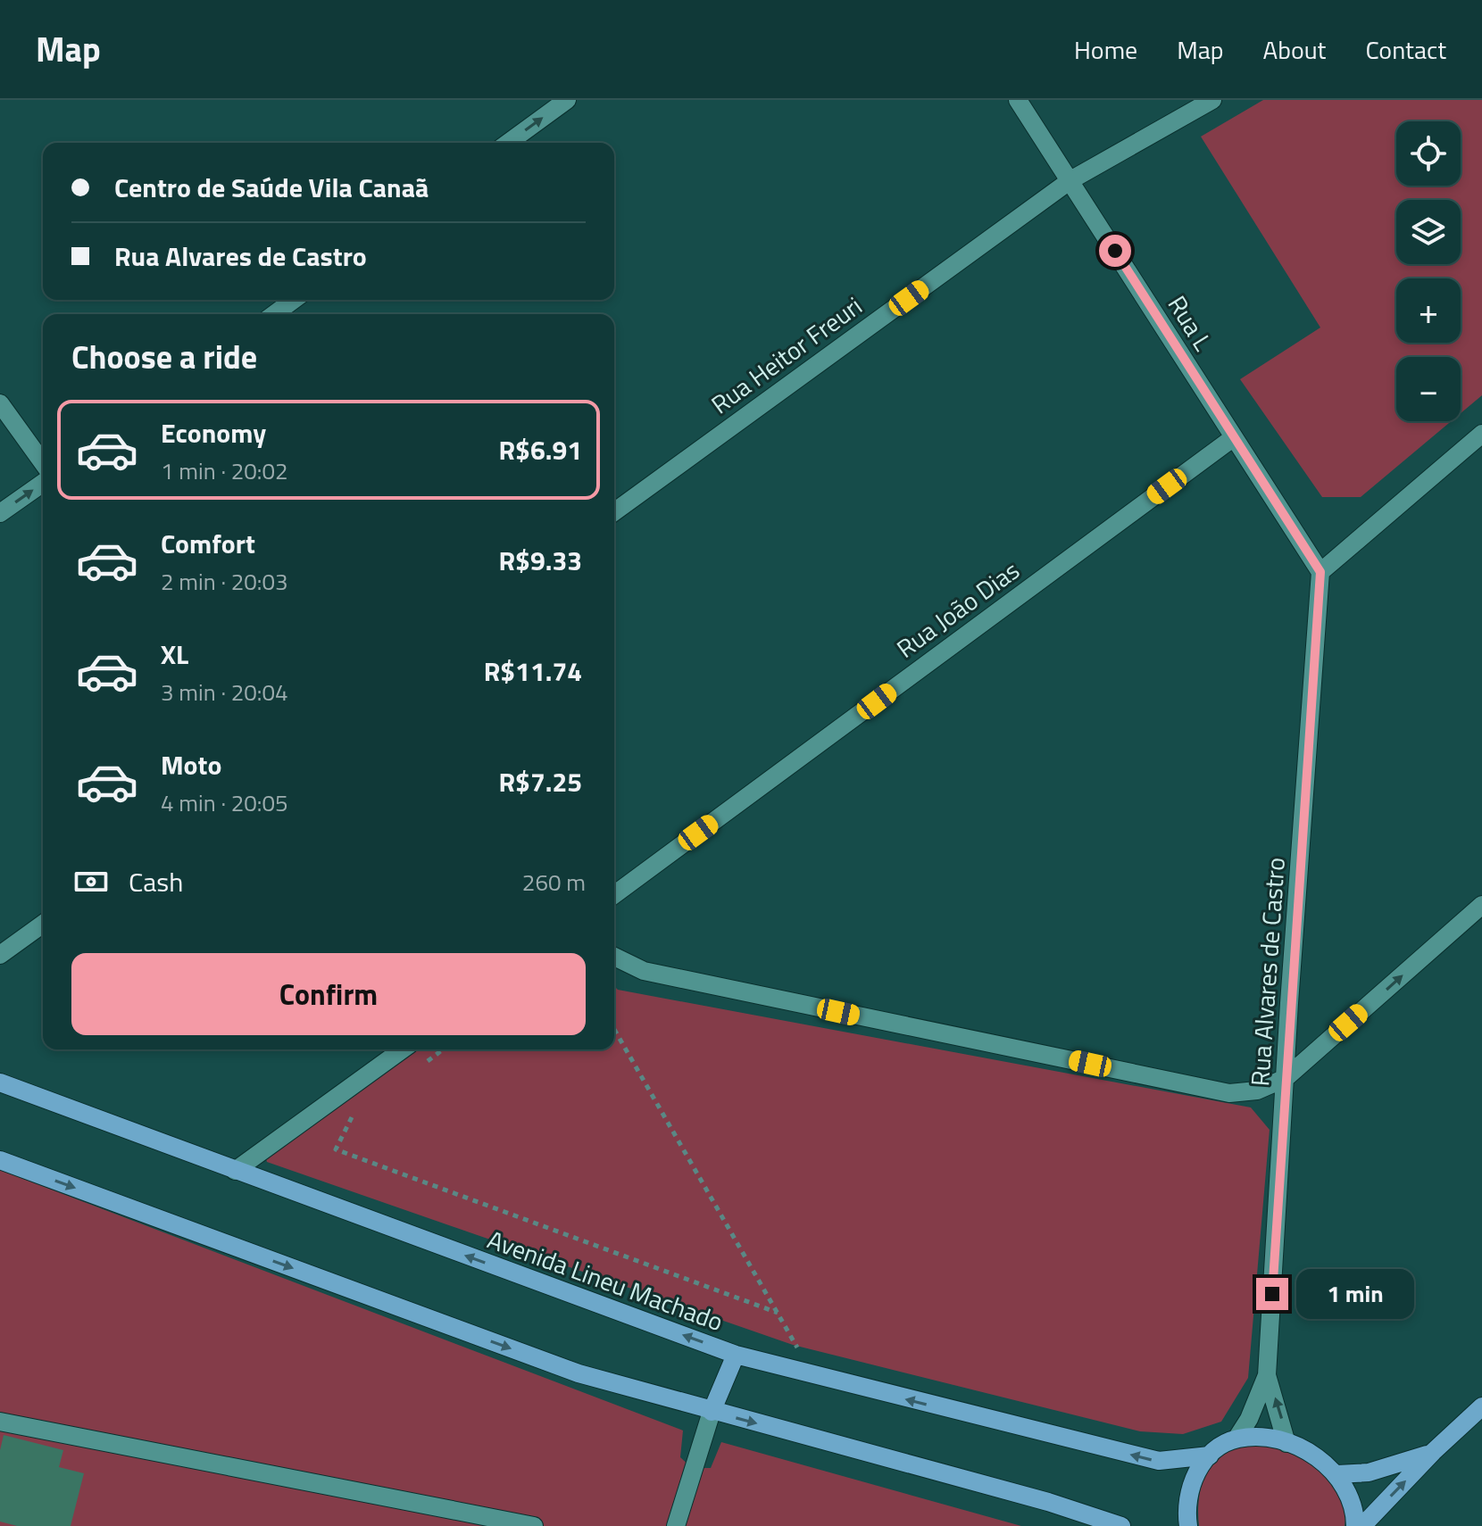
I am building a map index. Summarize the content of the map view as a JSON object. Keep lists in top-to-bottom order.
{
  "streets": {
    "main road": ["Avenida Lineu Machado"],
    "street": [
      "Rua L",
      "Rua Heitor Freuri",
      "Rua João Dias",
      "Rua Alvares de Castro"
    ]
  },
  "crossings": [
    ["Rua L", "Rua Heitor Freuri"],
    ["Rua L", "Rua João Dias"],
    ["Rua L", "Rua Alvares de Castro"]
  ],
  "page": {
    "header": "Map",
    "nav": [
      "Home",
      "Map",
      "About",
      "Contact"
    ],
    "map_buttons": ["+", "−"],
    "banner": ["Centro de Saúde Vila Canaã", "Rua Alvares de Castro"],
    "heading": "Choose a ride",
    "list": [
      {
        "name": "Economy",
        "note": "1 min · 20:02",
        "value": "R$6.91"
      },
      {
        "name": "Comfort",
        "note": "2 min · 20:03",
        "value": "R$9.33"
      },
      {
        "name": "XL",
        "note": "3 min · 20:04",
        "value": "R$11.74"
      },
      {
        "name": "Moto",
        "note": "4 min · 20:05",
        "value": "R$7.25"
      }
    ],
    "pay": ["Cash", "260 m"],
    "buttons": "Confirm",
    "bubble": "1 min"
  }
}
